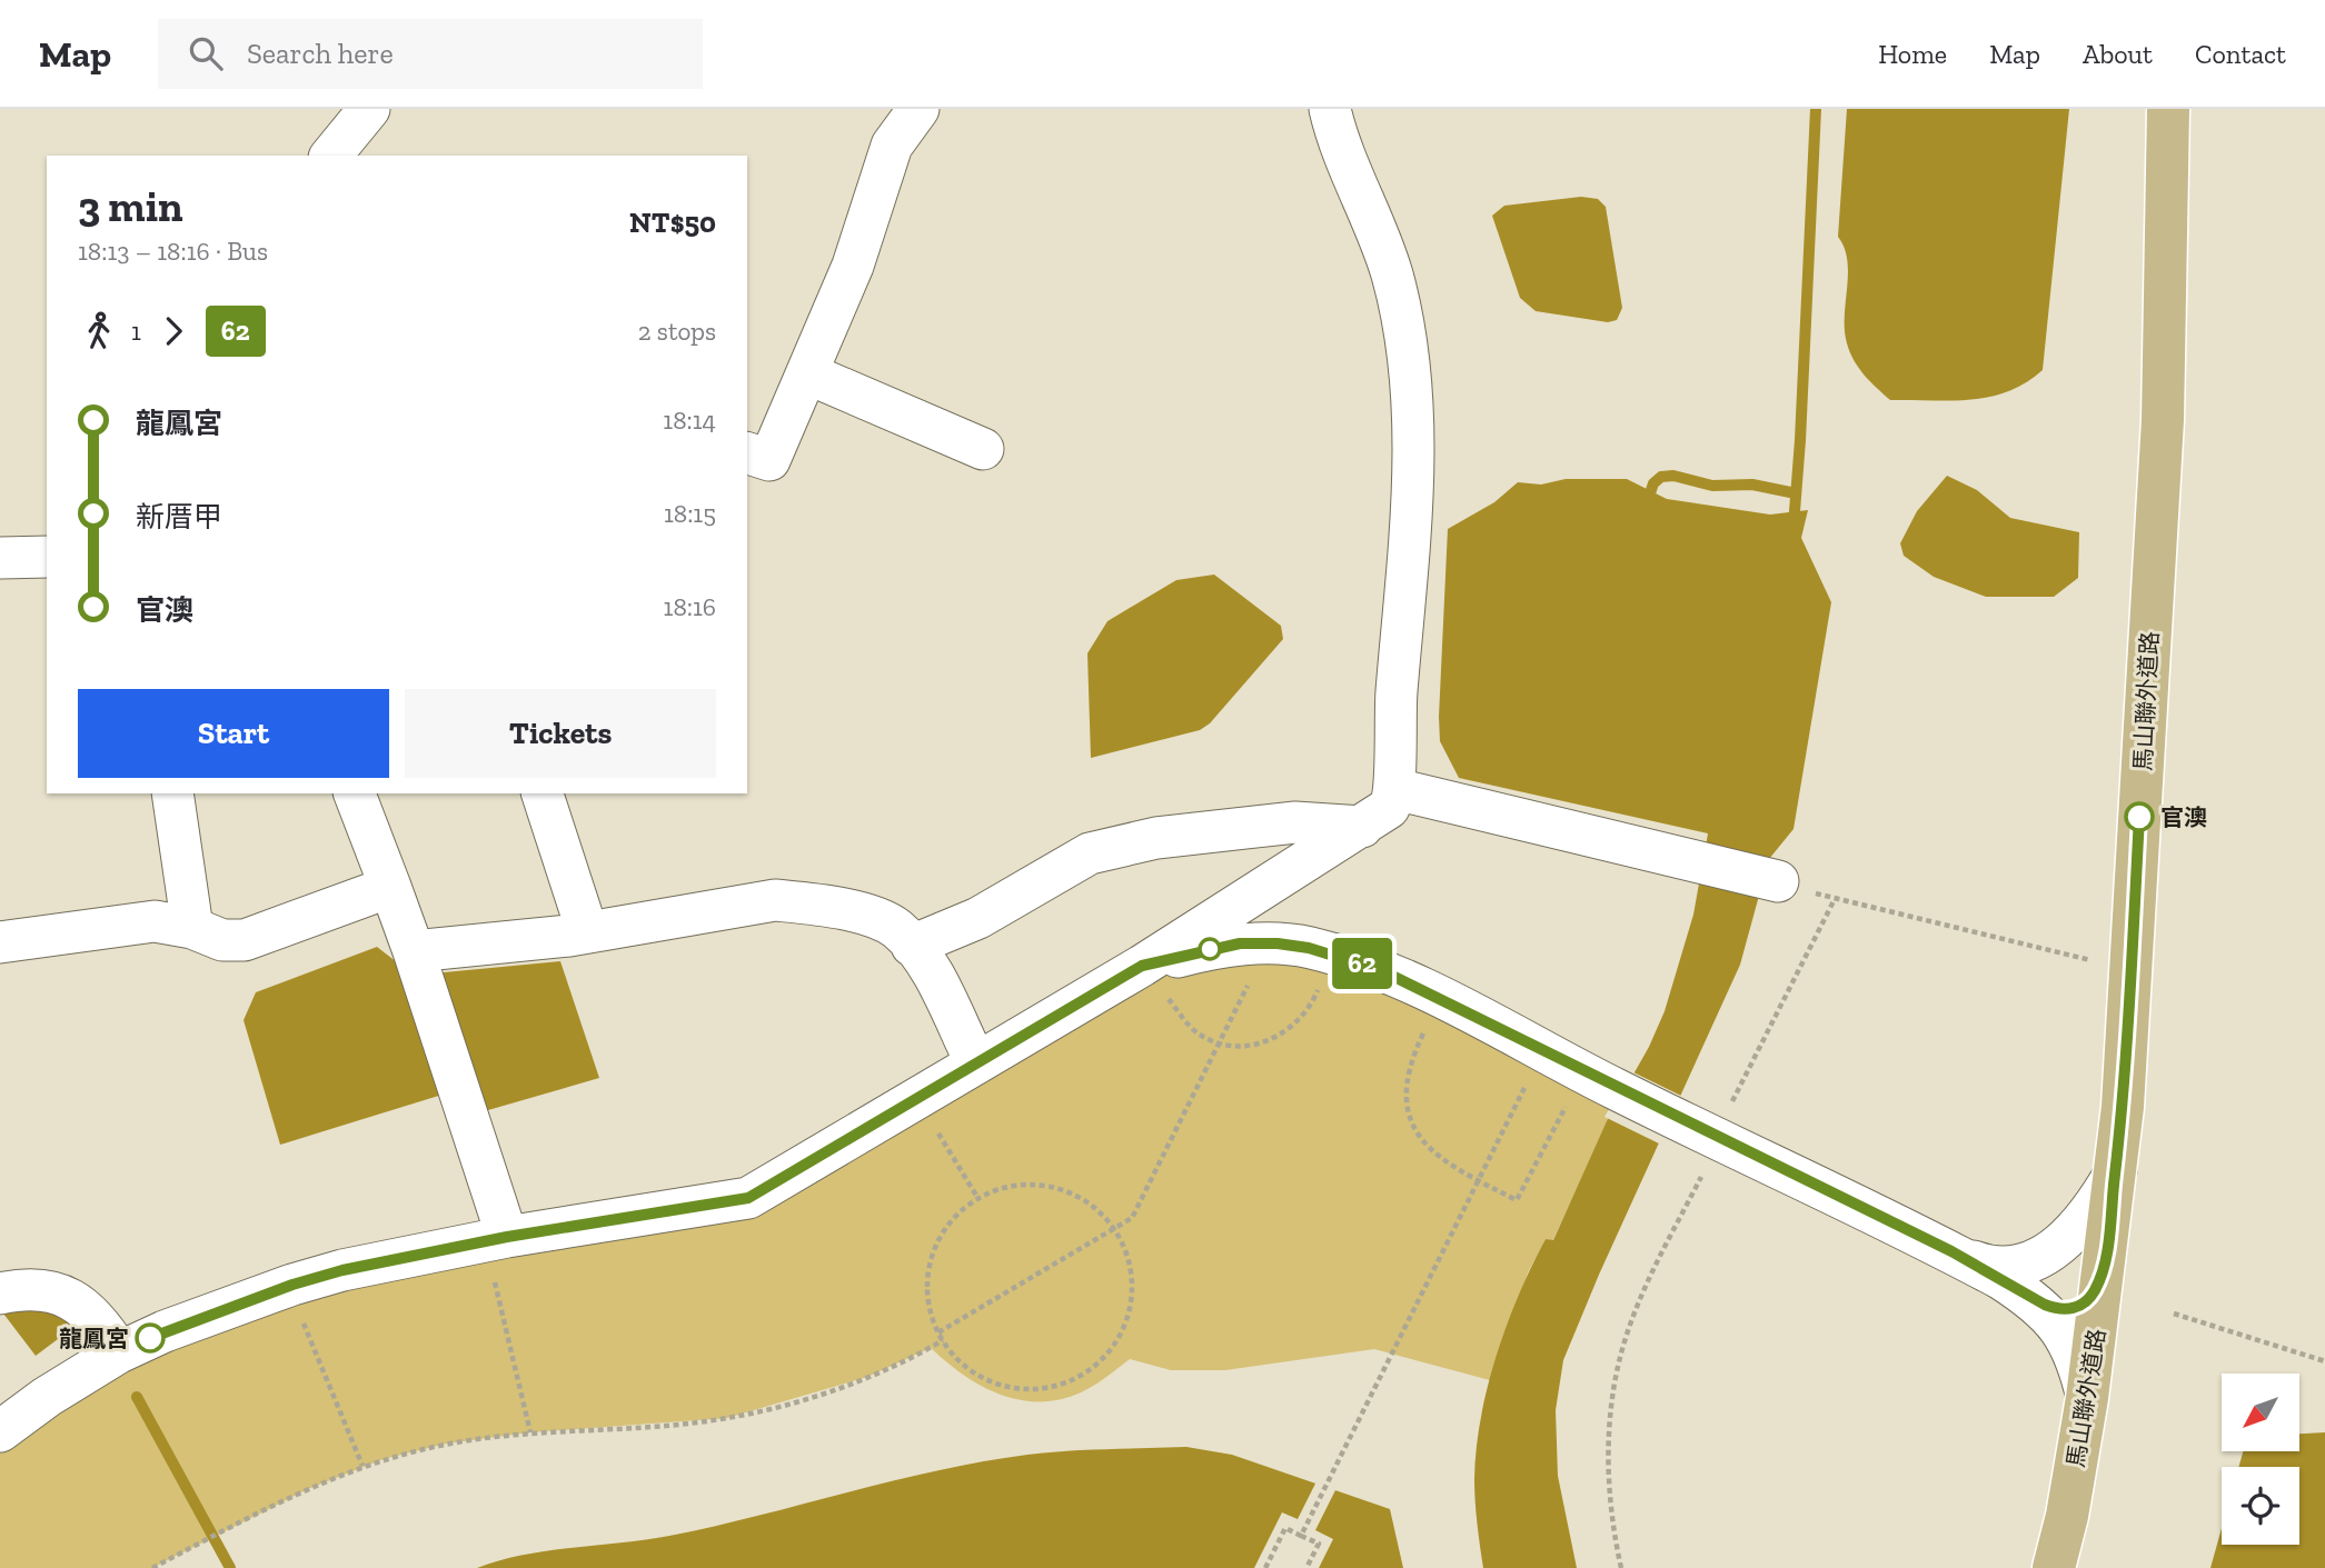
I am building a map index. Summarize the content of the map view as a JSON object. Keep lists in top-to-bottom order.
{
  "streets": {
    "main road": ["馬山聯外道路"]
  },
  "places": ["官澳", "龍鳳宮"],
  "lines": ["bus line 62"],
  "north": "bottom left",
  "page": {
    "header": "Map",
    "search": "Search here",
    "nav": [
      "Home",
      "Map",
      "About",
      "Contact"
    ],
    "on_map": "62",
    "heading": ["3 min", "18:13 – 18:16 · Bus", "NT$50"],
    "legs": ["1", "62", "2 stops"],
    "list": [
      {
        "name": "龍鳳宮",
        "value": "18:14"
      },
      {
        "name": "新厝甲",
        "value": "18:15"
      },
      {
        "name": "官澳",
        "value": "18:16"
      }
    ],
    "buttons": ["Start", "Tickets"]
  }
}
